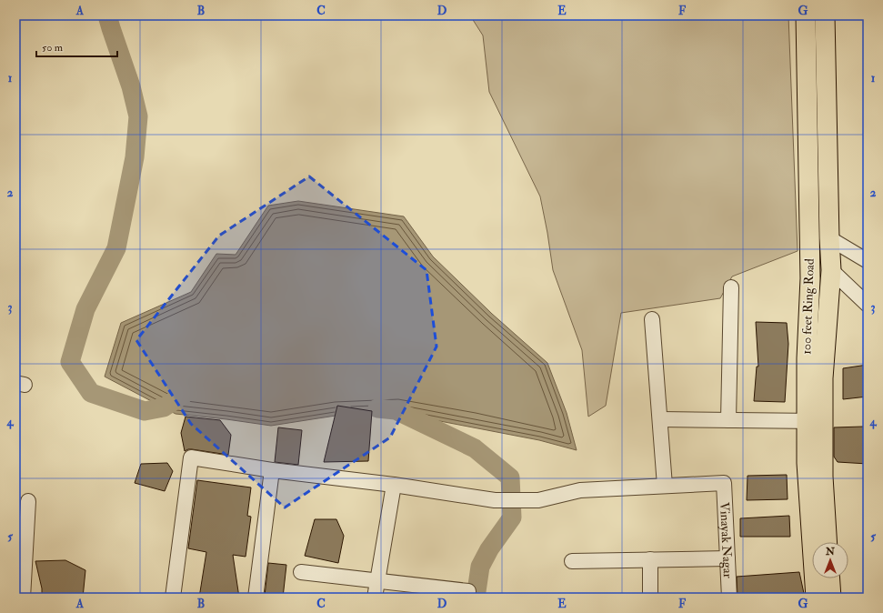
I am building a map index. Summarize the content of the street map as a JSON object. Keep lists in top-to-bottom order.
{
  "streets": {
    "main road": ["100 feet Ring Road"],
    "street": ["Vinayak Nagar"]
  },
  "scale_bar": "50 m",
  "north": "top",
  "grid": {
    "columns": [
      "A",
      "B",
      "C",
      "D",
      "E",
      "F",
      "G"
    ],
    "rows": [
      "1",
      "2",
      "3",
      "4",
      "5"
    ]
  }
}
